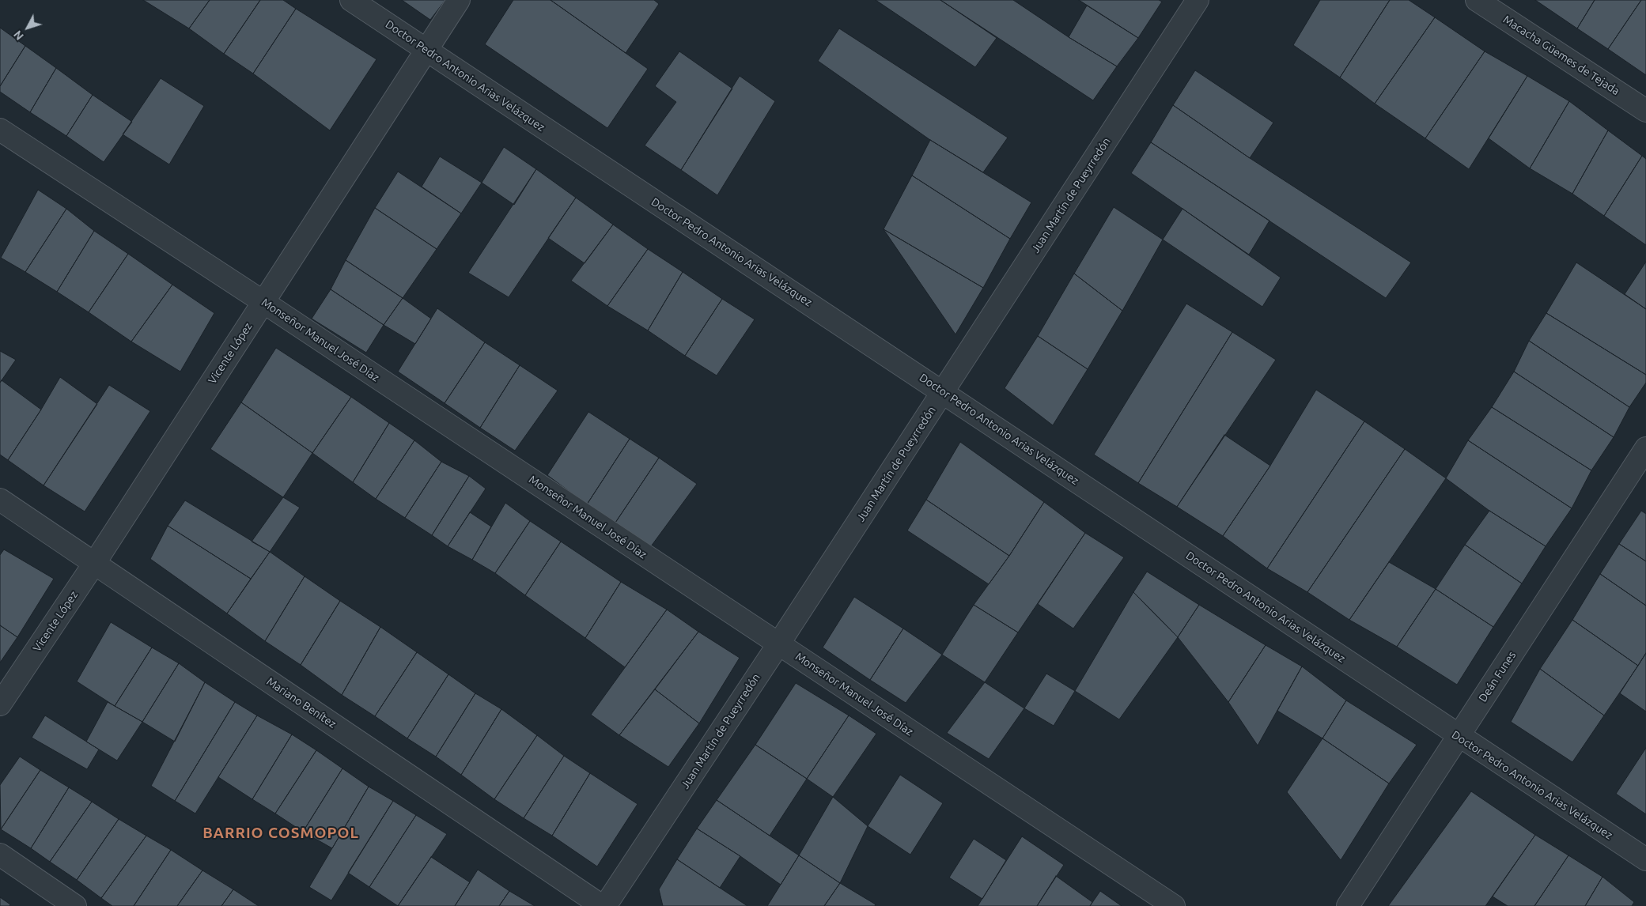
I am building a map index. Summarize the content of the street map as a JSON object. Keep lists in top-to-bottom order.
{
  "streets": {
    "street": [
      "Macacha Güemes de Tejada",
      "Doctor Pedro Antonio Arias Velázquez",
      "Juan Martín de Pueyrredón",
      "Monseñor Manuel José Díaz",
      "Vicente López",
      "Deán Funes",
      "Mariano Benítez"
    ]
  },
  "crossings": [
    ["Doctor Pedro Antonio Arias Velázquez", "Juan Martín de Pueyrredón"],
    ["Doctor Pedro Antonio Arias Velázquez", "Vicente López"],
    ["Doctor Pedro Antonio Arias Velázquez", "Deán Funes"],
    ["Juan Martín de Pueyrredón", "Monseñor Manuel José Díaz"],
    ["Monseñor Manuel José Díaz", "Vicente López"],
    ["Vicente López", "Mariano Benítez"]
  ],
  "districts": ["BARRIO COSMOPOL"],
  "north": "bottom left"
}
